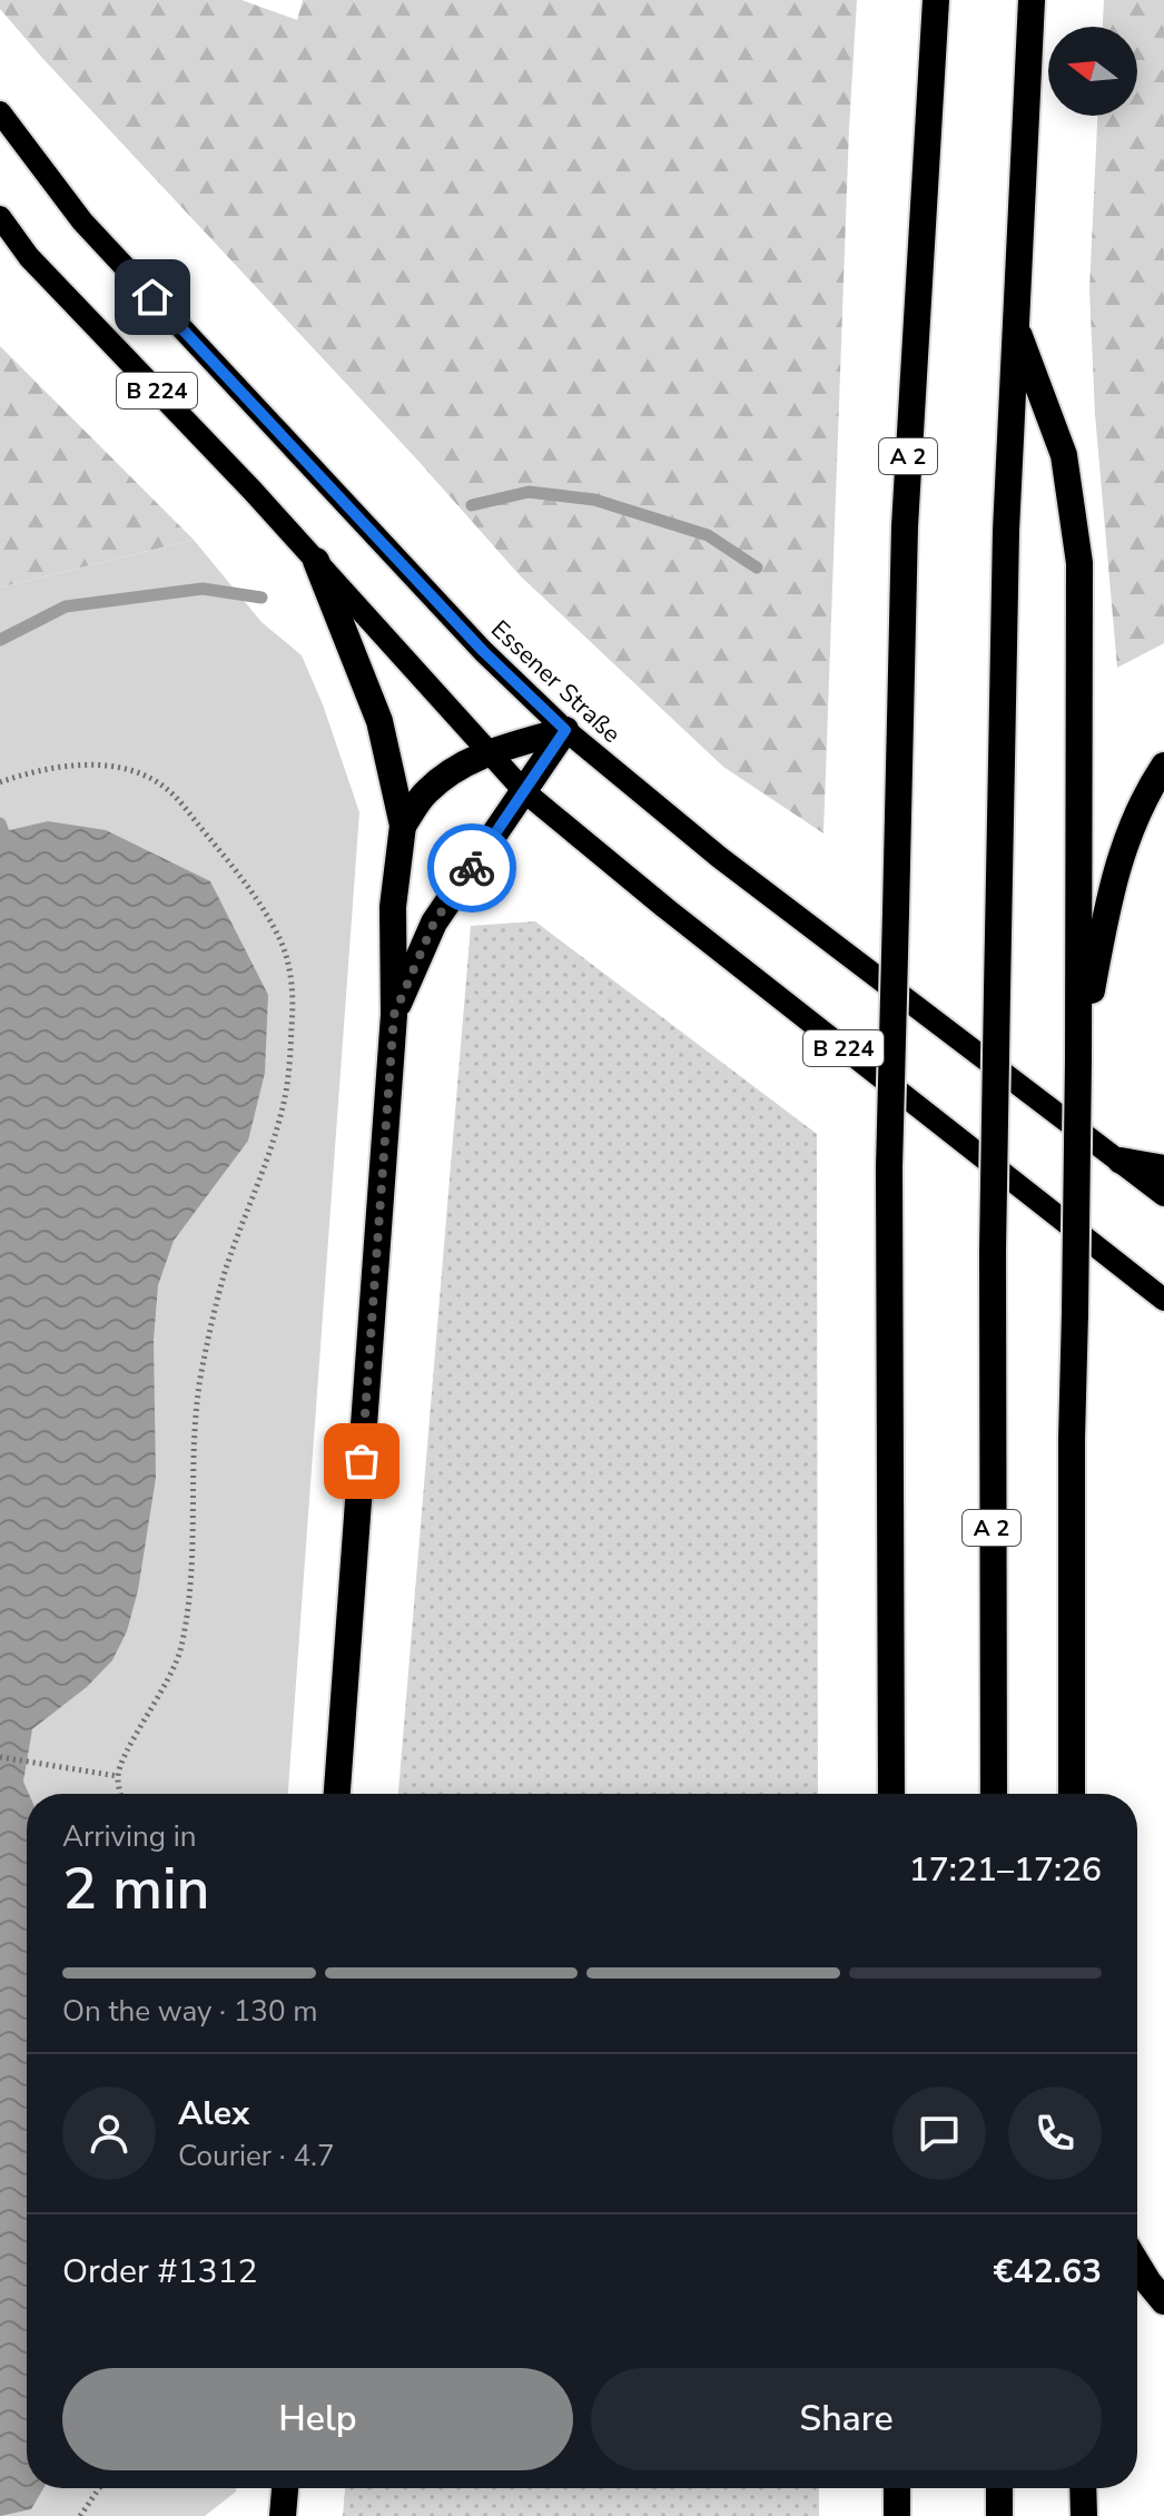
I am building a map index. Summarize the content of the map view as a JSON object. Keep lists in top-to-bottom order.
{
  "streets": {
    "highway": ["A 2"],
    "main road": ["B 224", "Essener Straße"]
  },
  "north": "left",
  "page": {
    "heading": ["2 min", "Arriving in", "17:21–17:26"],
    "panel": [
      "Alex",
      "Courier · 4.7",
      "Order #1312",
      "€42.63"
    ],
    "bar": "On the way · 130 m",
    "buttons": ["Help", "Share"]
  }
}
